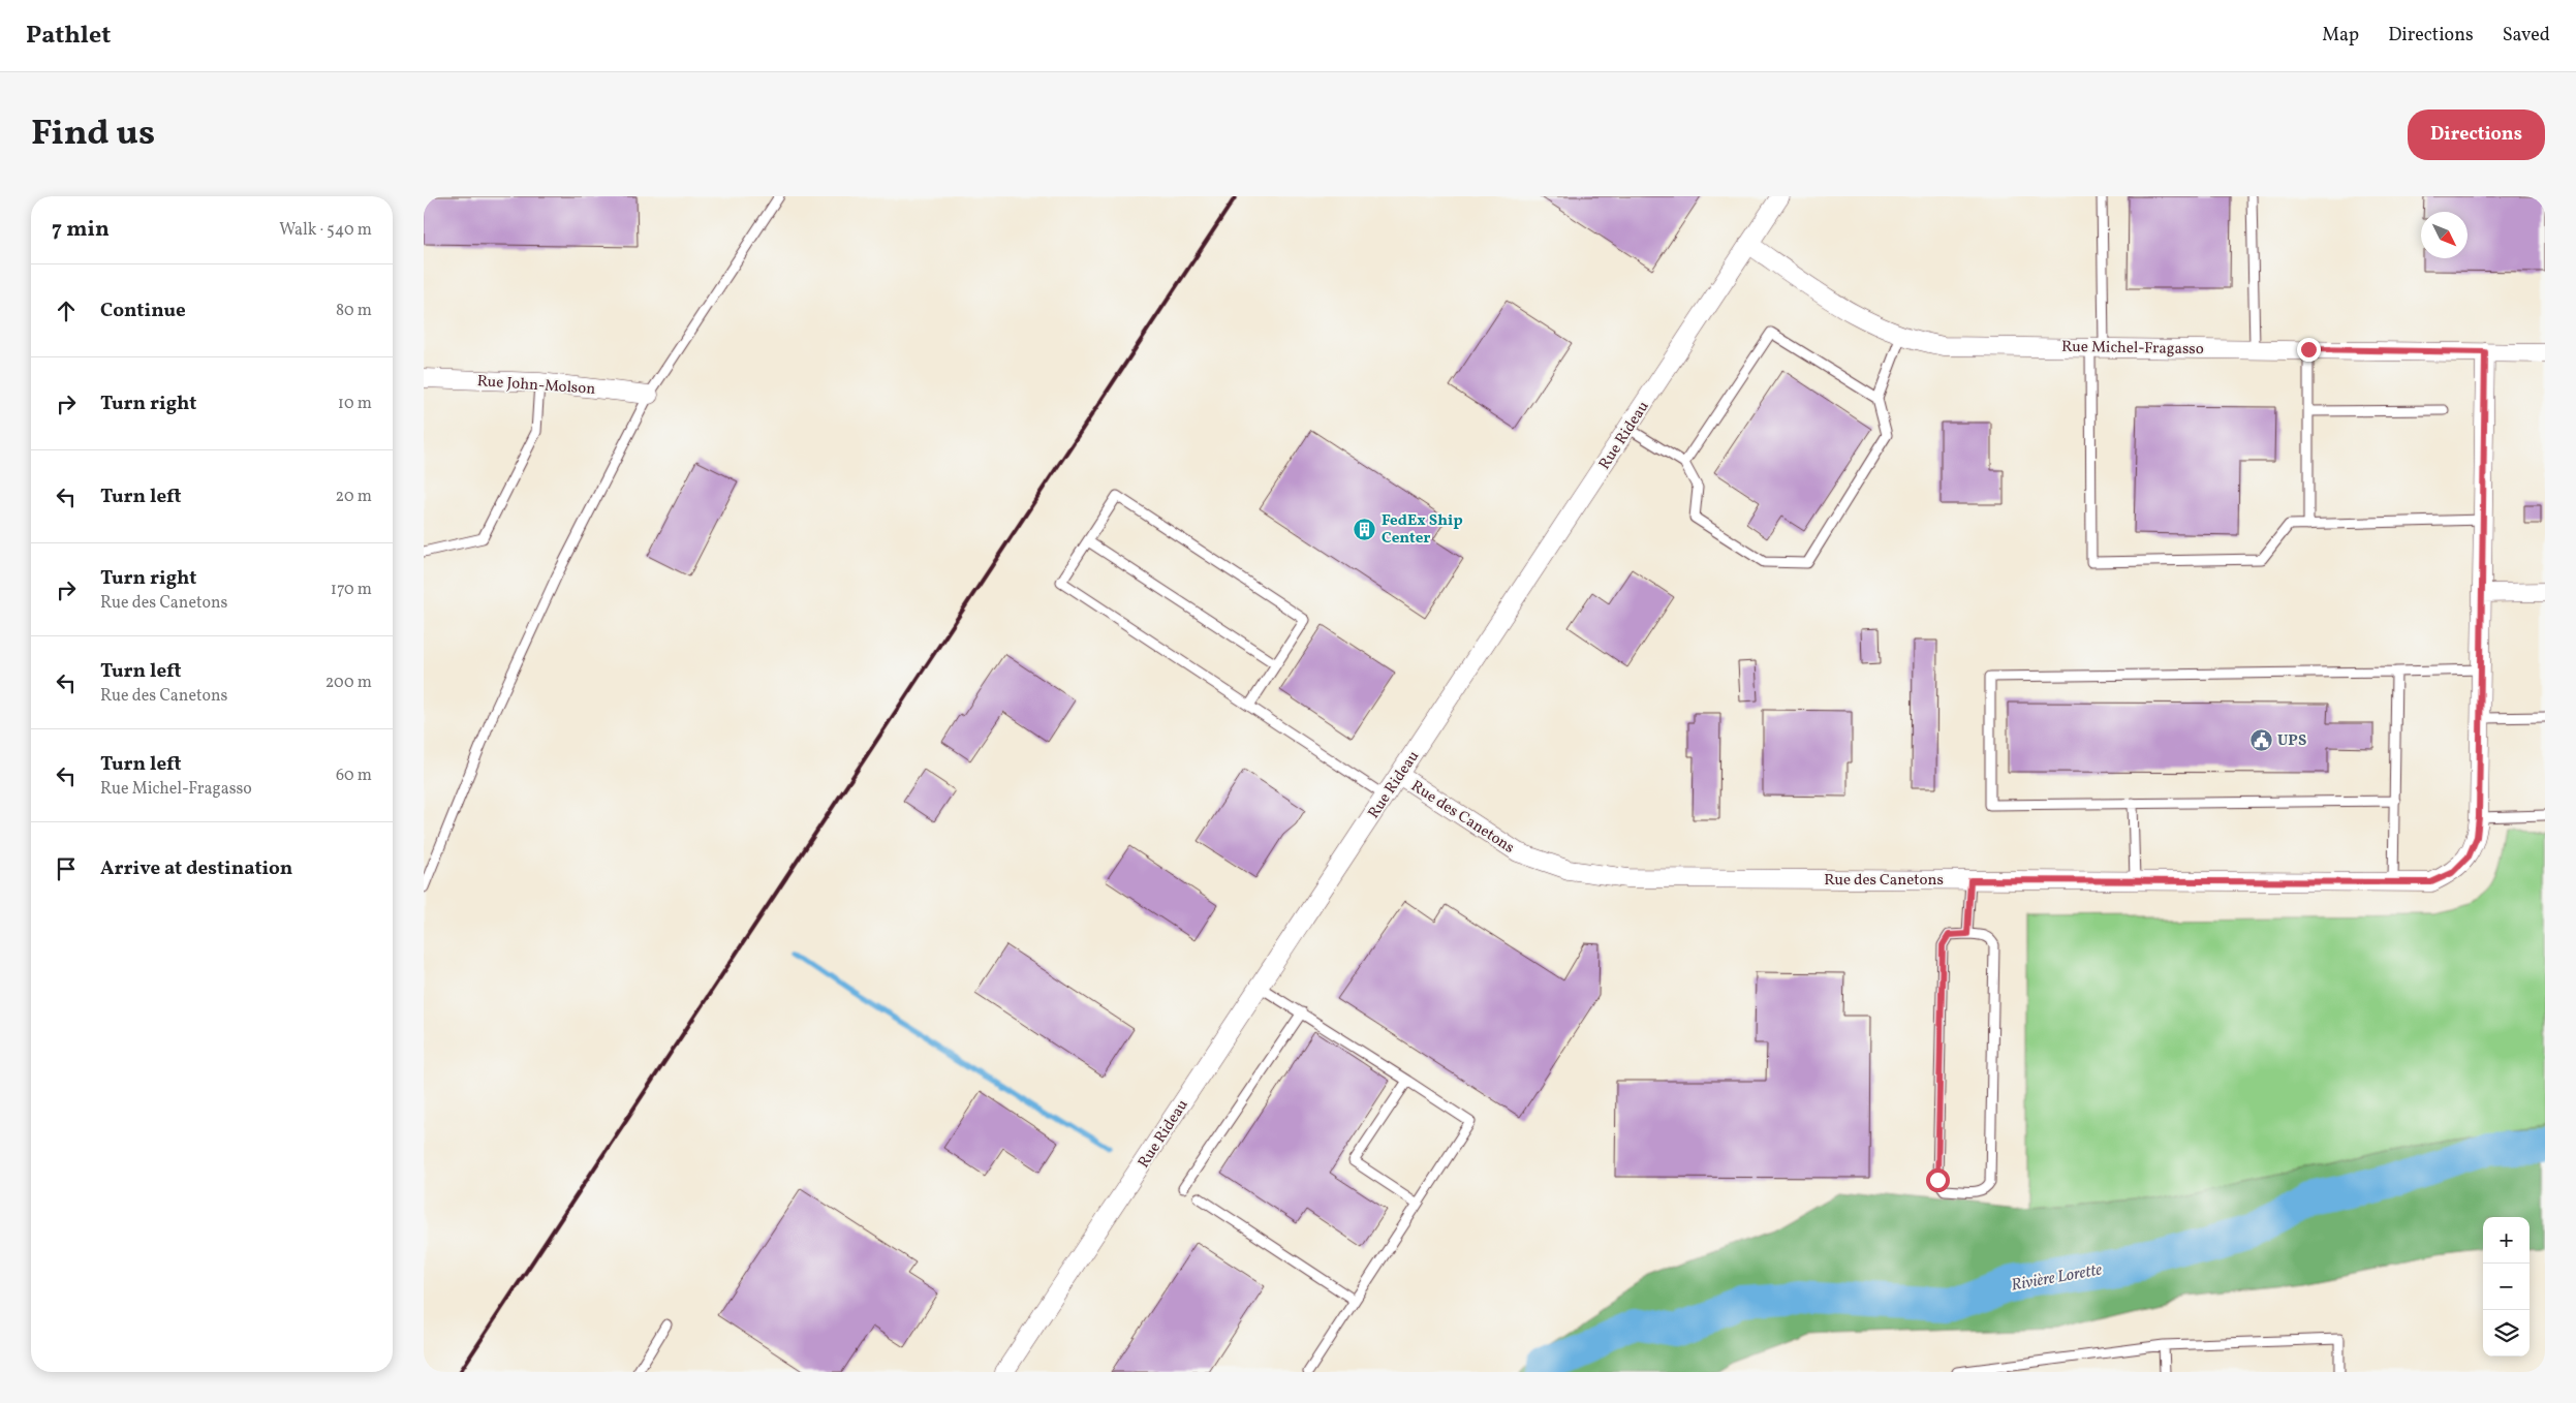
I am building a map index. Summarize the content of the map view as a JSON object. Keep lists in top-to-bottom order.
{
  "streets": {
    "street": [
      "Rue Michel-Fragasso",
      "Rue John-Molson",
      "Rue Rideau",
      "Rue des Canetons"
    ]
  },
  "crossings": [
    ["Rue Michel-Fragasso", "Rue Rideau"],
    ["Rue Michel-Fragasso", "Rue des Canetons"],
    ["Rue Rideau", "Rue des Canetons"]
  ],
  "water": ["Rivière Lorette"],
  "places": {
    "building": ["FedEx Ship Center"],
    "public building": ["UPS"]
  },
  "north": "bottom right",
  "page": {
    "header": "Pathlet",
    "nav": ["Map", "Directions", "Saved"],
    "title": "Find us",
    "buttons": "Directions",
    "heading": ["7 min", "Walk · 540 m"],
    "list": [
      ["Continue", "80 m"],
      ["Turn right", "10 m"],
      ["Turn left", "20 m"],
      ["Turn right", "Rue des Canetons", "170 m"],
      ["Turn left", "Rue des Canetons", "200 m"],
      ["Turn left", "Rue Michel-Fragasso", "60 m"],
      "Arrive at destination"
    ],
    "map_buttons": ["+", "−"]
  }
}
